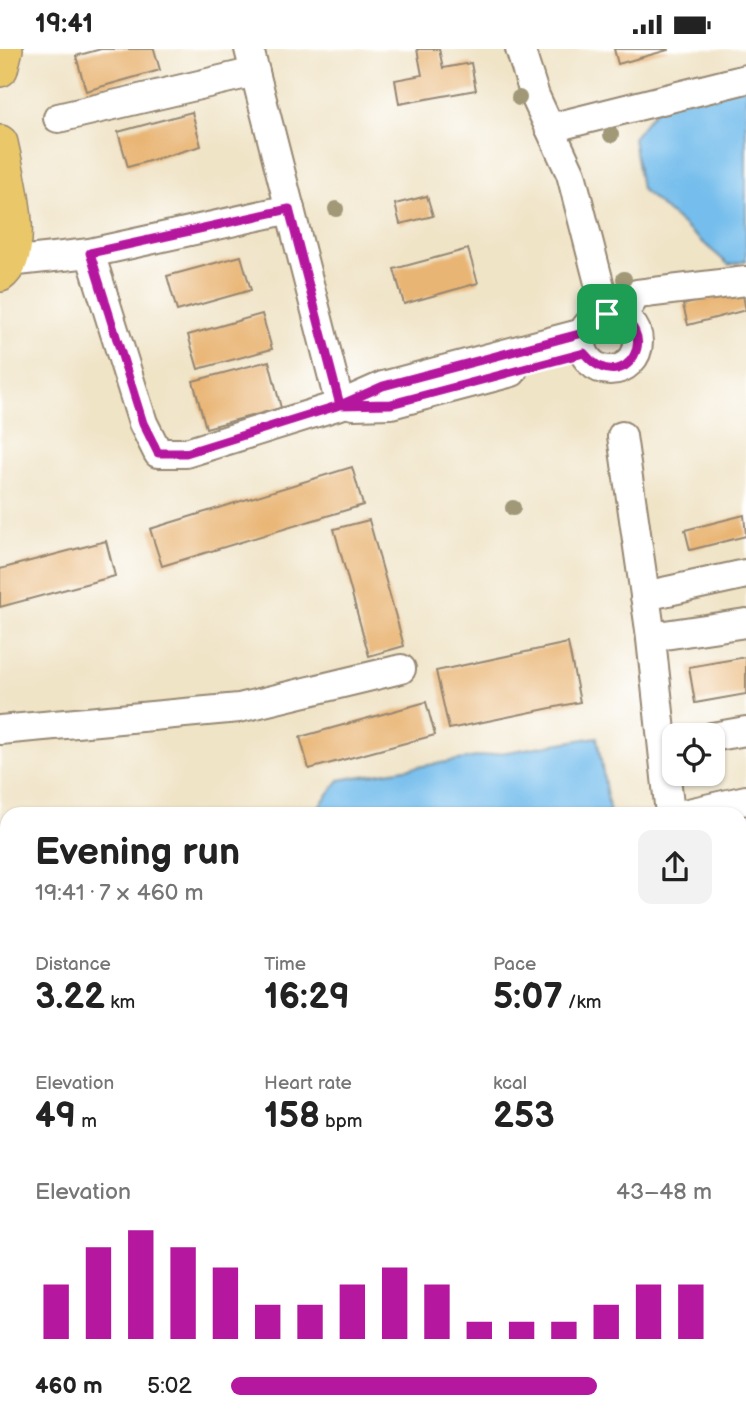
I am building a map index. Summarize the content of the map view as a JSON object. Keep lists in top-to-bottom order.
{
  "page": {
    "status": "19:41",
    "heading": ["Evening run", "19:41 · 7 × 460 m"],
    "stats": [
      ["Distance", "3.22 km"],
      ["Time", "16:29"],
      ["Pace", "5:07 /km"],
      ["Elevation", "49 m"],
      ["Heart rate", "158 bpm"],
      ["kcal", "253"]
    ],
    "chart": ["Elevation", "43–48 m"],
    "list": [
      {
        "name": "460 m",
        "note": "5:02"
      }
    ]
  }
}
